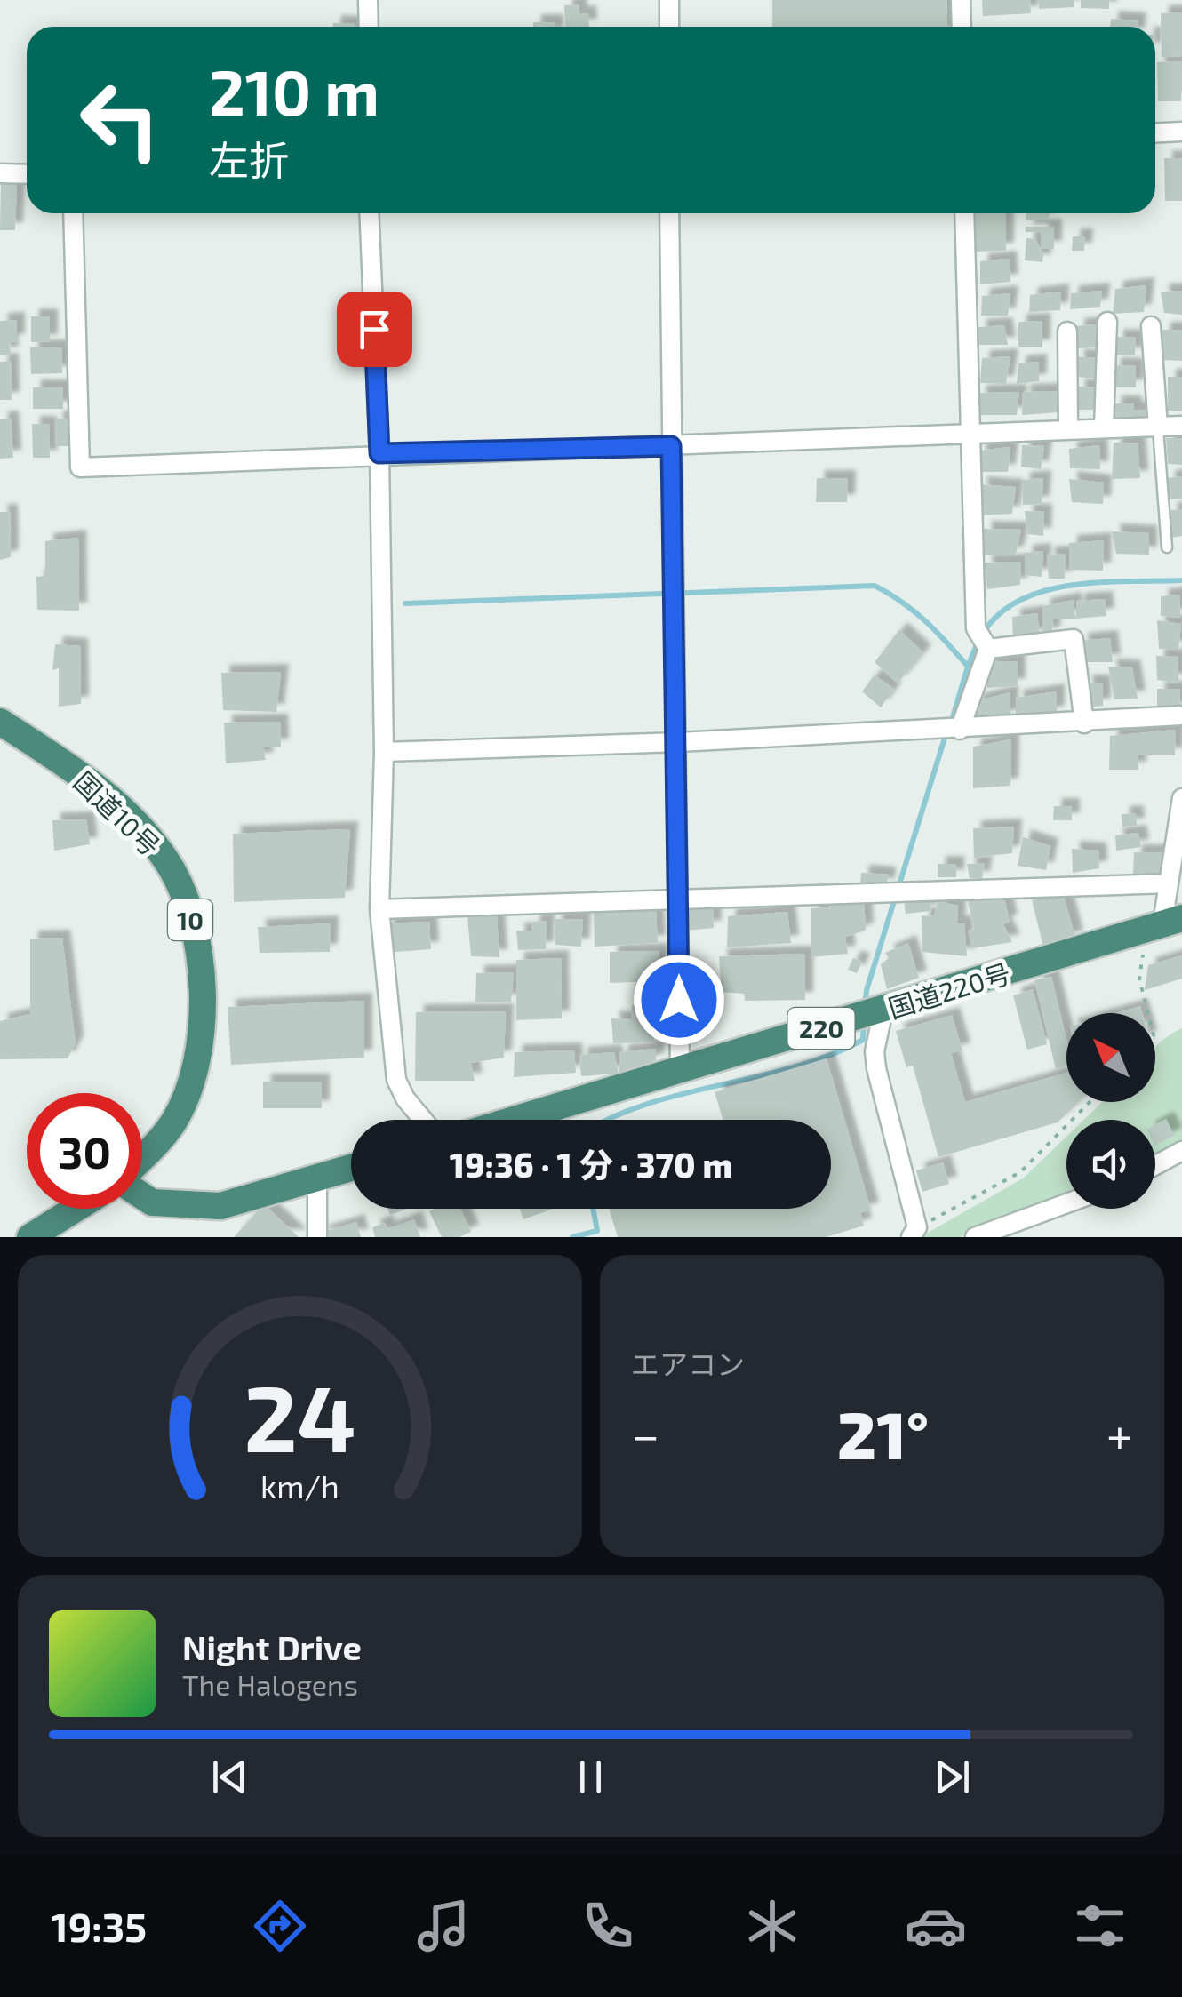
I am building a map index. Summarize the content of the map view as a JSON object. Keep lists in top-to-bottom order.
{
  "streets": {
    "highway": [
      "国道10号",
      "10",
      "国道220号",
      "220"
    ]
  },
  "north": "top left",
  "page": {
    "turn": ["210 m", "左折"],
    "limit": "30",
    "trip": "19:36 · 1 分 · 370 m",
    "tile": "エアコン",
    "heat": ["−", "21°", "+"],
    "song": ["Night Drive", "The Halogens"],
    "tabs": "19:35",
    "gauge": ["24", "km/h"]
  }
}
